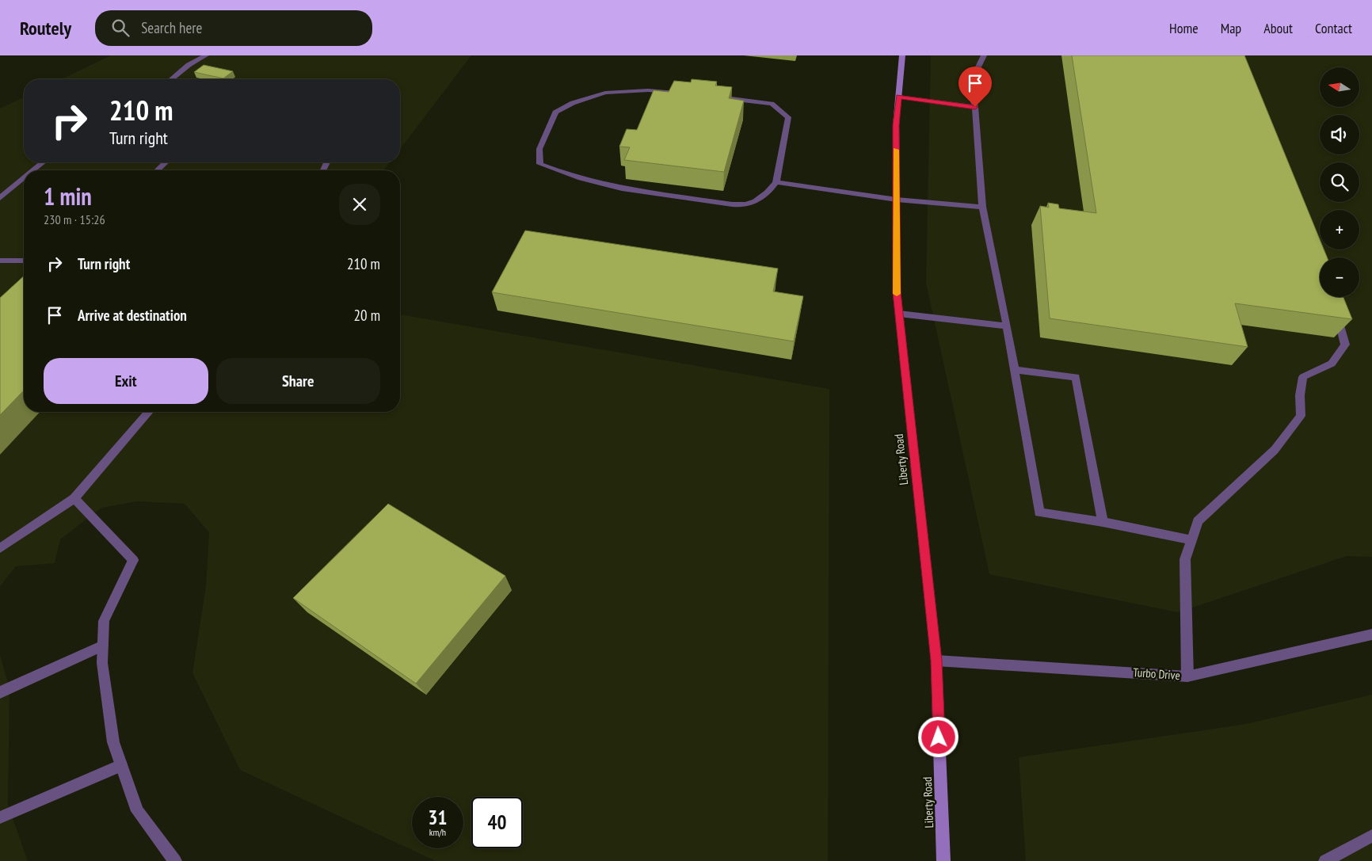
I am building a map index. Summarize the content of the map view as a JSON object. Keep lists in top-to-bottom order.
{
  "streets": {
    "street": ["Liberty Road", "Turbo Drive"]
  },
  "crossings": [
    ["Liberty Road", "Turbo Drive"]
  ],
  "north": "left",
  "page": {
    "header": "Routely",
    "search": "Search here",
    "nav": [
      "Home",
      "Map",
      "About",
      "Contact"
    ],
    "map_buttons": ["+", "−"],
    "turn": ["210 m", "Turn right"],
    "heading": ["1 min", "230 m · 15:26"],
    "list": [
      {
        "name": "Turn right",
        "value": "210 m"
      },
      {
        "name": "Arrive at destination",
        "value": "20 m"
      }
    ],
    "buttons": ["Exit", "Share"],
    "speed": "31 km/h",
    "limit": "40"
  }
}
